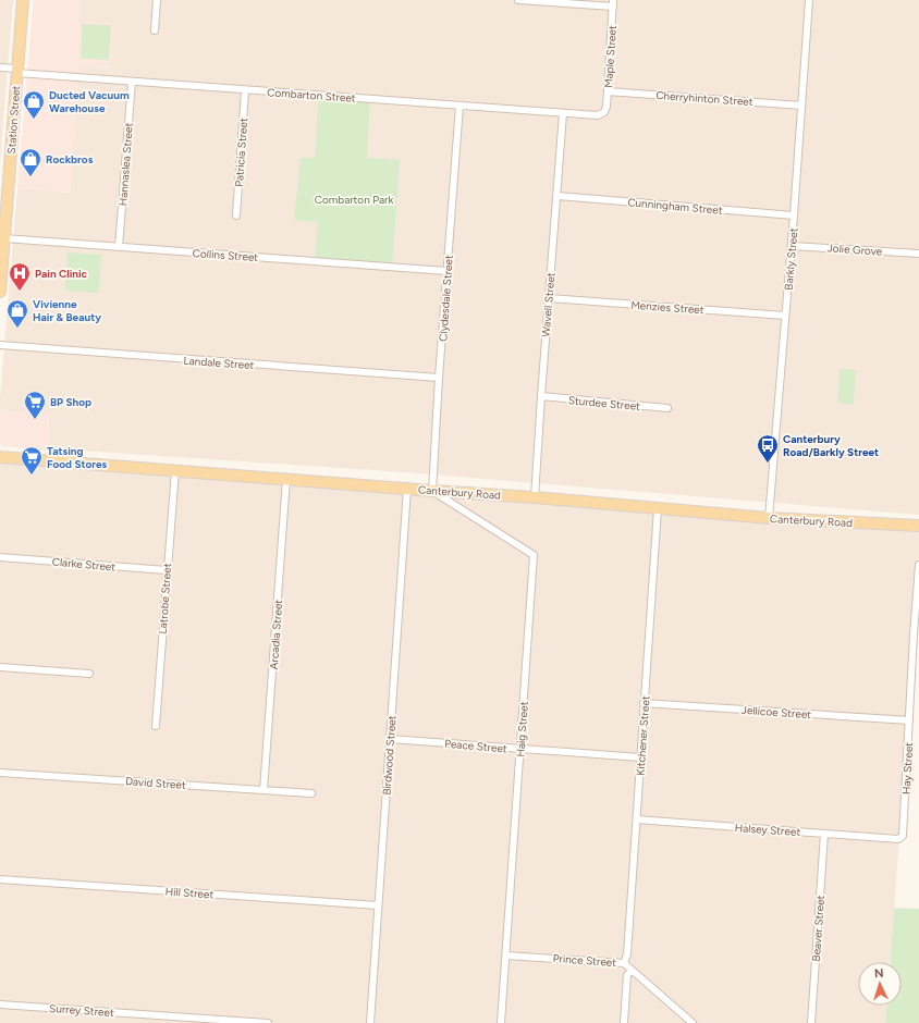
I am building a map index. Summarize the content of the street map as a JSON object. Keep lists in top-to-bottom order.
{
  "streets": {
    "main road": ["Station Street", "Canterbury Road"],
    "street": [
      "Maple Street",
      "Combarton Street",
      "Cherryhinton Street",
      "Patricia Street",
      "Hannaslea Street",
      "Cunningham Street",
      "Jolie Grove",
      "Collins Street",
      "Barkly Street",
      "Clydesdale Street",
      "Wavell Street",
      "Menzies Street",
      "Landale Street",
      "Sturdee Street",
      "Clarke Street",
      "Latrobe Street",
      "Arcadia Street",
      "Jellicoe Street",
      "Haig Street",
      "Kitchener Street",
      "Peace Street",
      "Birdwood Street",
      "Hay Street",
      "David Street",
      "Halsey Street",
      "Hill Street",
      "Beaver Street",
      "Prince Street",
      "Surrey Street"
    ]
  },
  "crossings": [
    ["Maple Street", "Combarton Street"],
    ["Maple Street", "Cherryhinton Street"],
    ["Combarton Street", "Station Street"],
    ["Combarton Street", "Patricia Street"],
    ["Combarton Street", "Hannaslea Street"],
    ["Combarton Street", "Clydesdale Street"],
    ["Combarton Street", "Wavell Street"],
    ["Cherryhinton Street", "Barkly Street"],
    ["Station Street", "Collins Street"],
    ["Hannaslea Street", "Collins Street"],
    ["Cunningham Street", "Barkly Street"],
    ["Cunningham Street", "Wavell Street"],
    ["Jolie Grove", "Barkly Street"],
    ["Collins Street", "Clydesdale Street"],
    ["Barkly Street", "Menzies Street"],
    ["Barkly Street", "Canterbury Road"],
    ["Clydesdale Street", "Landale Street"],
    ["Clydesdale Street", "Canterbury Road"],
    ["Clydesdale Street", "Haig Street"],
    ["Wavell Street", "Menzies Street"],
    ["Wavell Street", "Sturdee Street"],
    ["Wavell Street", "Canterbury Road"],
    ["Canterbury Road", "Latrobe Street"],
    ["Canterbury Road", "Arcadia Street"],
    ["Canterbury Road", "Haig Street"],
    ["Canterbury Road", "Kitchener Street"],
    ["Canterbury Road", "Birdwood Street"],
    ["Clarke Street", "Latrobe Street"],
    ["Arcadia Street", "David Street"],
    ["Jellicoe Street", "Kitchener Street"],
    ["Jellicoe Street", "Hay Street"],
    ["Haig Street", "Peace Street"],
    ["Haig Street", "Prince Street"],
    ["Kitchener Street", "Peace Street"],
    ["Kitchener Street", "Halsey Street"],
    ["Kitchener Street", "Prince Street"],
    ["Peace Street", "Birdwood Street"],
    ["Birdwood Street", "Hill Street"],
    ["Hay Street", "Halsey Street"],
    ["Halsey Street", "Beaver Street"]
  ],
  "parks": ["Combarton Park"],
  "places": {
    "shop": ["Ducted Vacuum Warehouse", "Rockbros", "Vivienne Hair & Beauty"],
    "hospital": ["Pain Clinic"],
    "supermarket": ["BP Shop", "Tatsing Food Stores"],
    "bus stop": ["Canterbury Road/Barkly Street"]
  },
  "north": "top"
}
